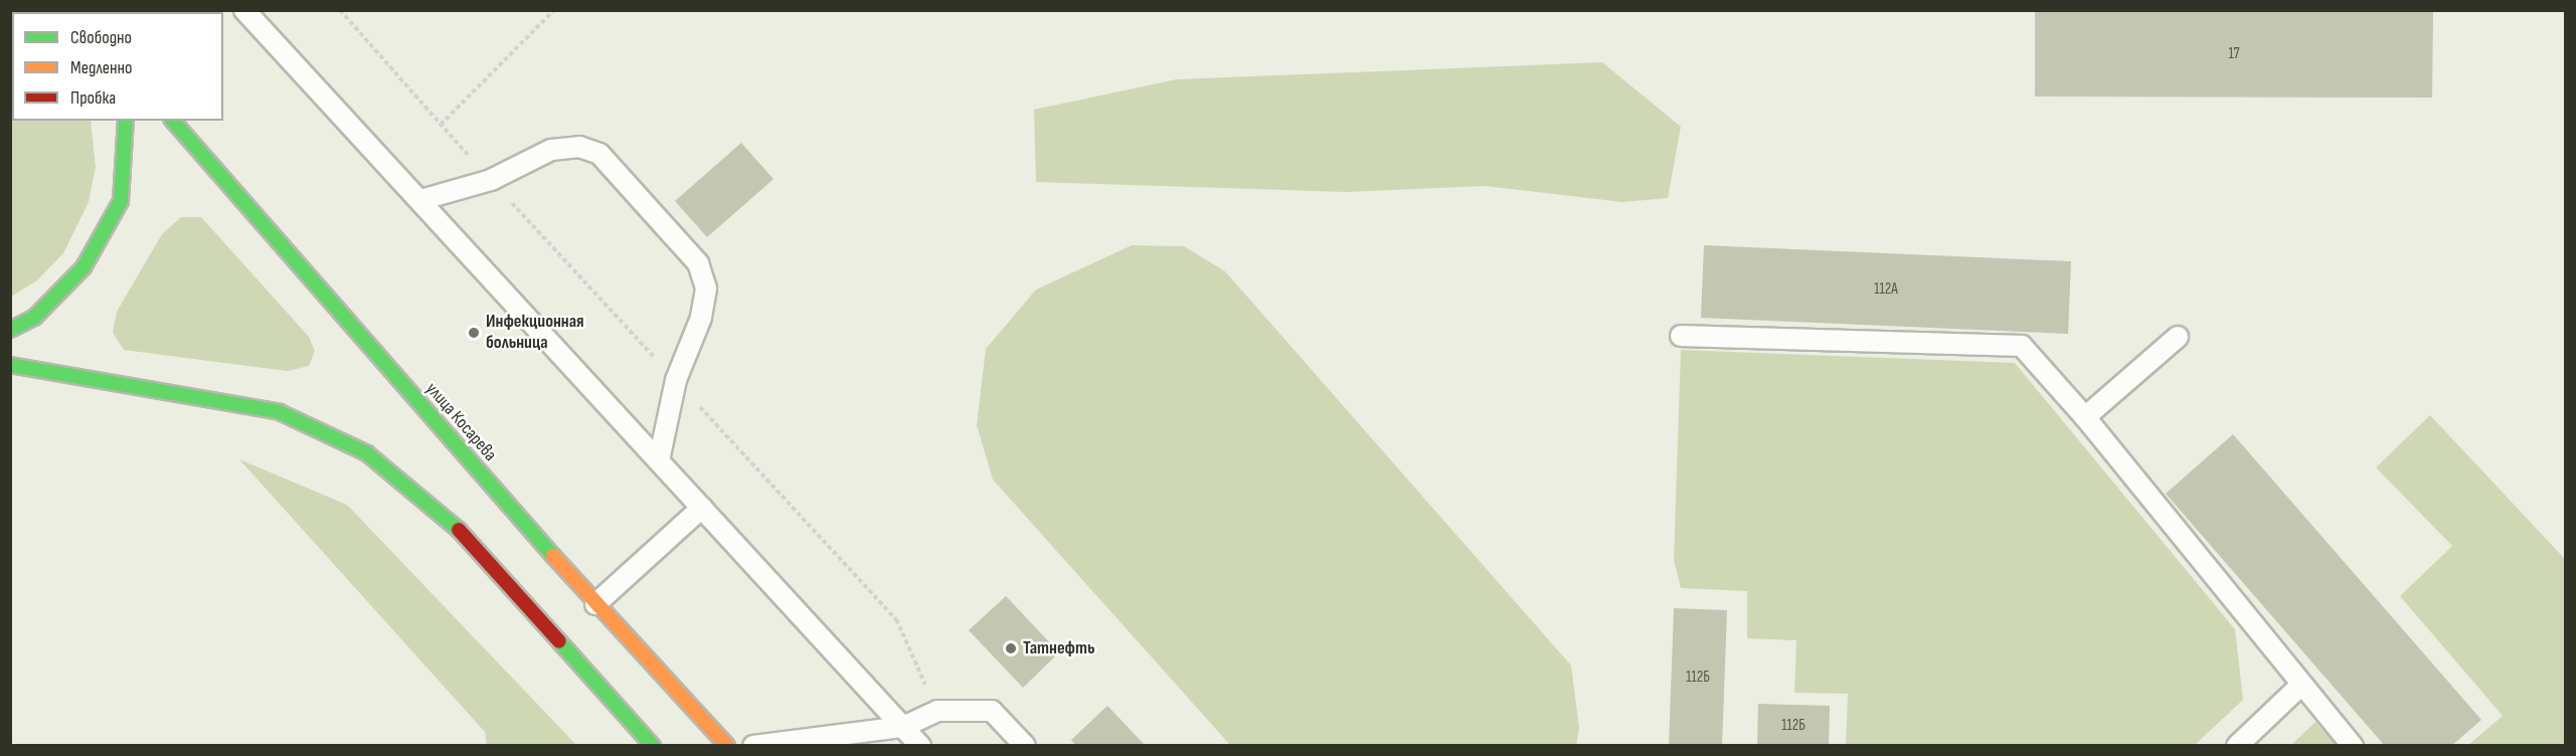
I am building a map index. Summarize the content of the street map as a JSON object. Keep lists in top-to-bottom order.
{
  "streets": {
    "main road": ["улица Косарева"]
  },
  "places": ["Инфекционная больница", "Татнефть"],
  "house_numbers": [
    "17",
    "112А",
    "112Б",
    "112Б"
  ],
  "legend": ["Свободно", "Медленно", "Пробка"]
}
